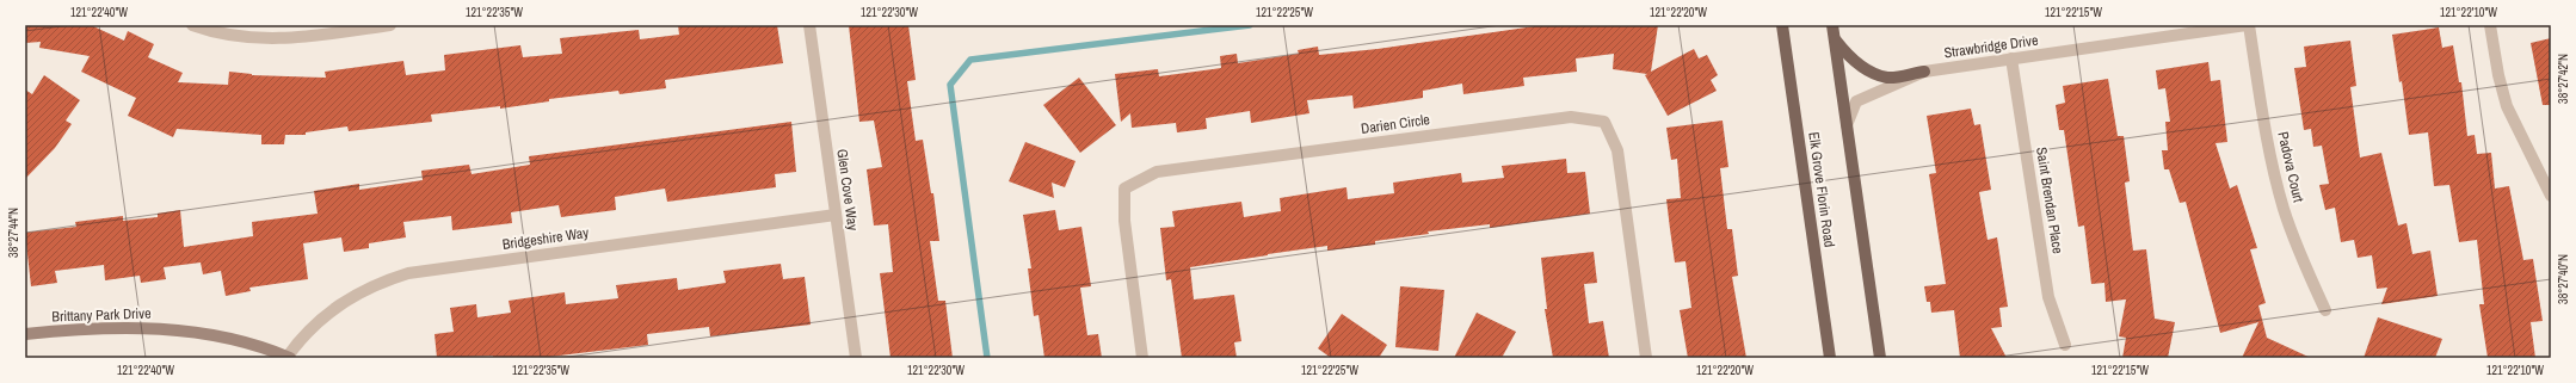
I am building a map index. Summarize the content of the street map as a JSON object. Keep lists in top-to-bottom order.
{
  "streets": {
    "main road": ["Elk Grove Florin Road"],
    "street": [
      "Strawbridge Drive",
      "Darien Circle",
      "Padova Court",
      "Glen Cove Way",
      "Saint Brendan Place",
      "Bridgeshire Way",
      "Brittany Park Drive"
    ]
  },
  "crossings": [
    ["Strawbridge Drive", "Padova Court"],
    ["Strawbridge Drive", "Saint Brendan Place"],
    ["Glen Cove Way", "Bridgeshire Way"],
    ["Bridgeshire Way", "Brittany Park Drive"]
  ],
  "coordinates": [
    "121°22'40\"W",
    "121°22'35\"W",
    "121°22'30\"W",
    "121°22'25\"W",
    "121°22'20\"W",
    "121°22'15\"W",
    "121°22'10\"W",
    "38°27'42\"N",
    "38°27'44\"N",
    "38°27'40\"N"
  ]
}
